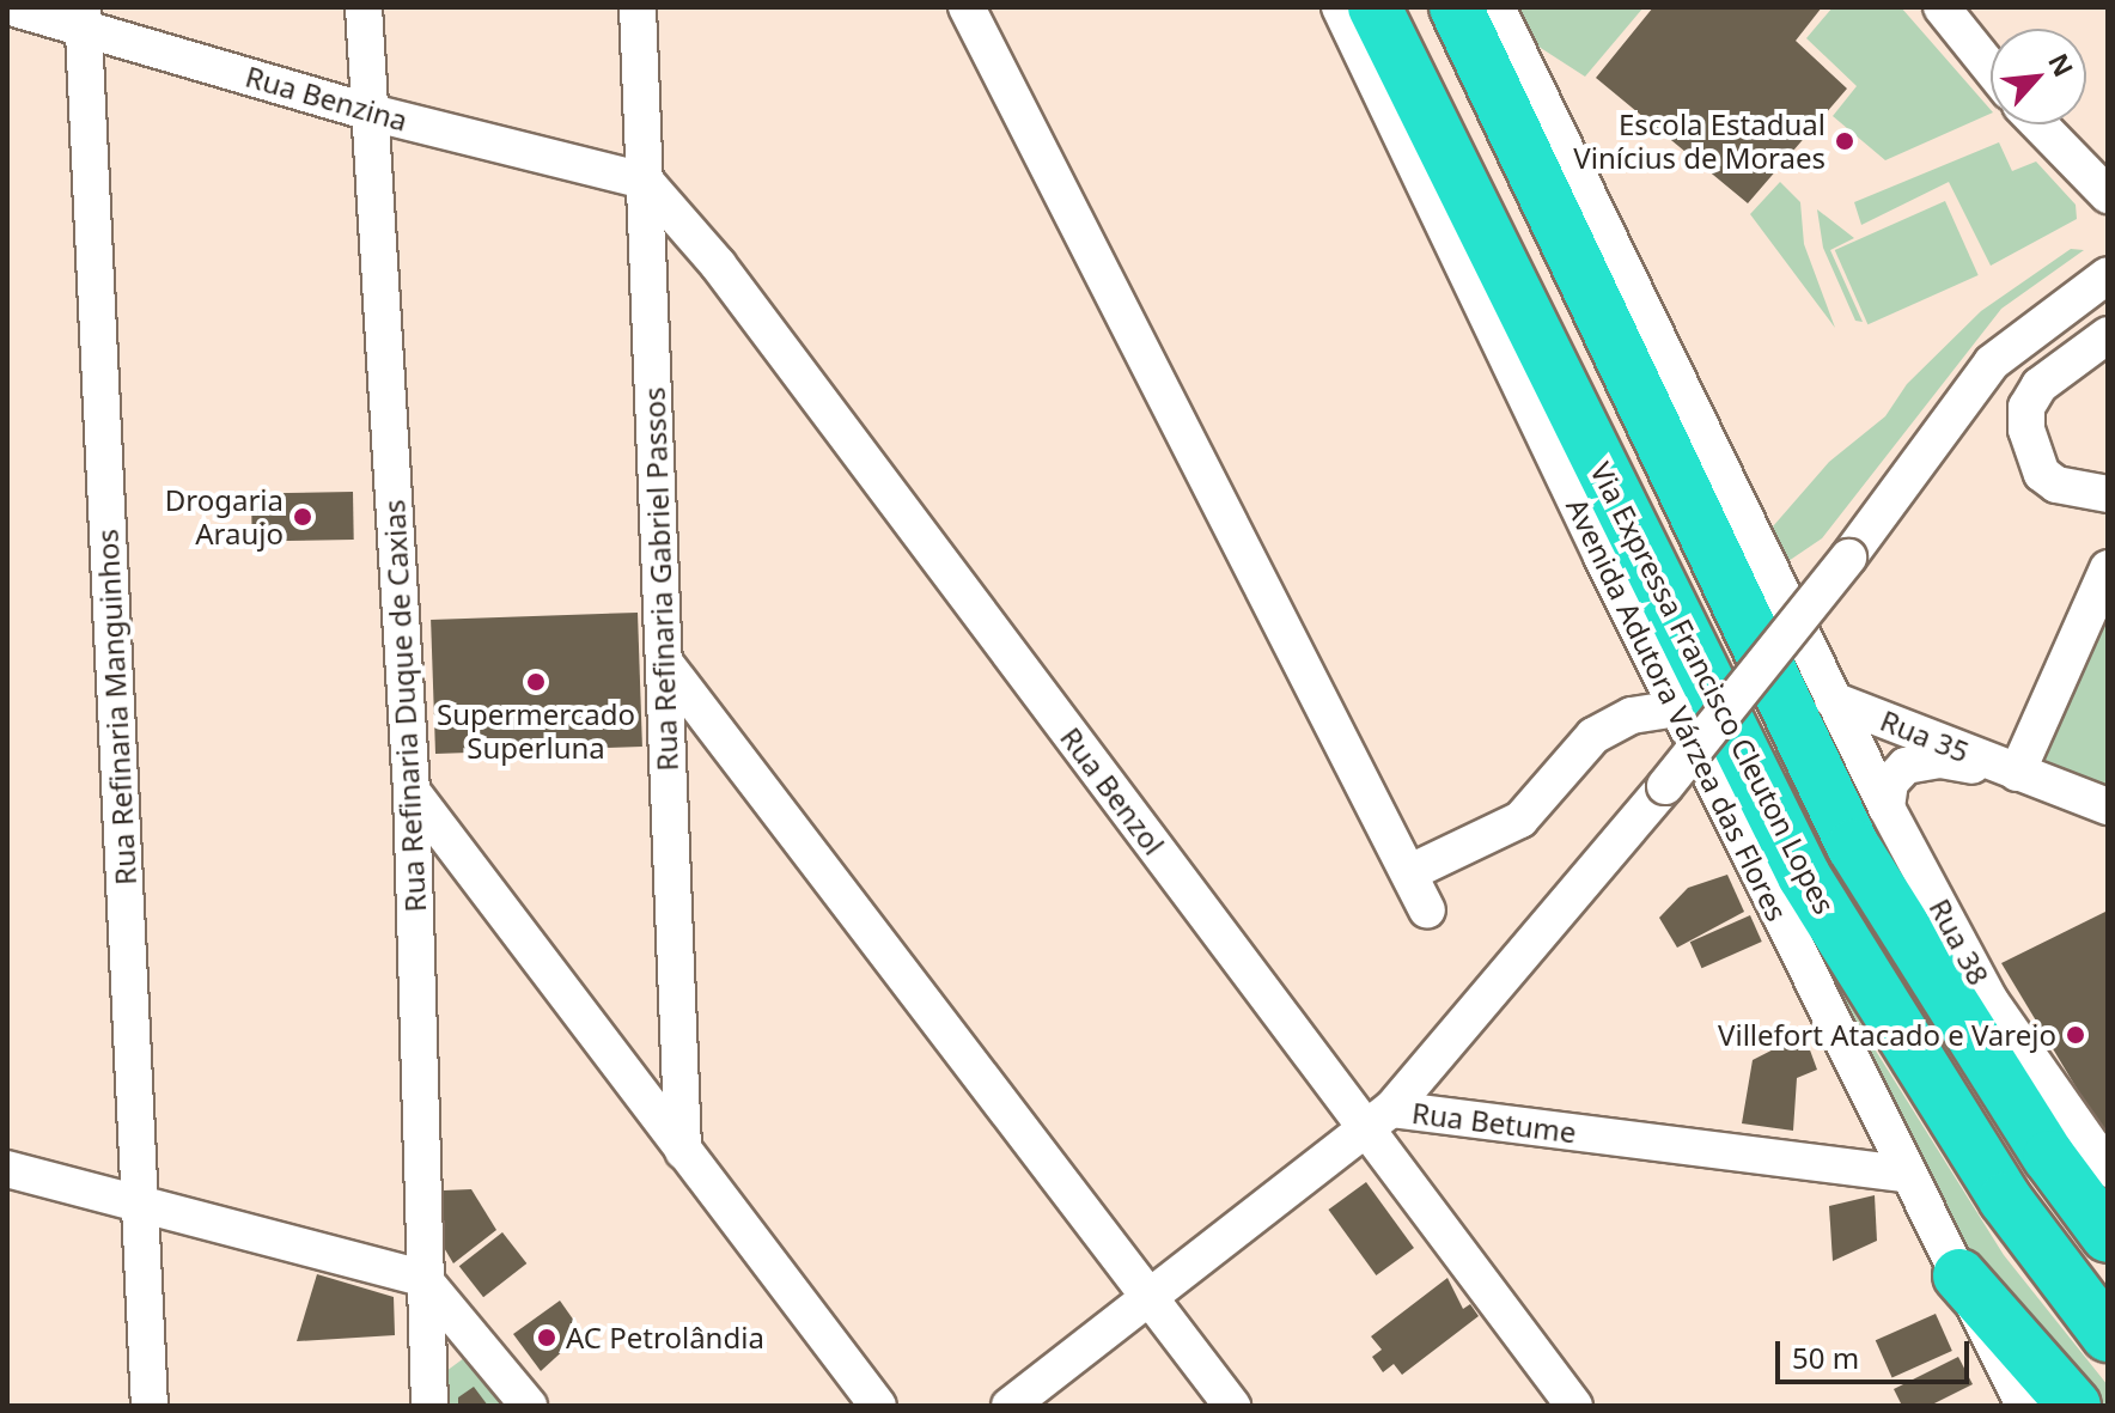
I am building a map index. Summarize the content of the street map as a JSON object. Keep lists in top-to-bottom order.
{
  "streets": {
    "highway": ["Via Expressa Francisco Cleuton Lopes"],
    "street": [
      "Rua Benzina",
      "Rua Refinaria Gabriel Passos",
      "Rua Refinaria Duque de Caxias",
      "Rua Refinaria Manguinhos",
      "Avenida Adutora Várzea das Flores",
      "Rua 35",
      "Rua Benzol",
      "Rua 38",
      "Rua Betume"
    ]
  },
  "crossings": [
    ["Rua Benzina", "Rua Refinaria Gabriel Passos"],
    ["Rua Benzina", "Rua Refinaria Duque de Caxias"],
    ["Rua Benzina", "Rua Refinaria Manguinhos"],
    ["Rua Benzina", "Rua Benzol"],
    ["Rua Refinaria Gabriel Passos", "Rua Benzol"],
    ["Avenida Adutora Várzea das Flores", "Rua Betume"],
    ["Rua 35", "Rua 38"],
    ["Rua Benzol", "Rua Betume"]
  ],
  "places": [
    "Escola Estadual Vinícius de Moraes",
    "Drogaria Araujo",
    "Supermercado Superluna",
    "Villefort Atacado e Varejo",
    "AC Petrolândia"
  ],
  "scale_bar": "50 m",
  "north": "top right"
}
